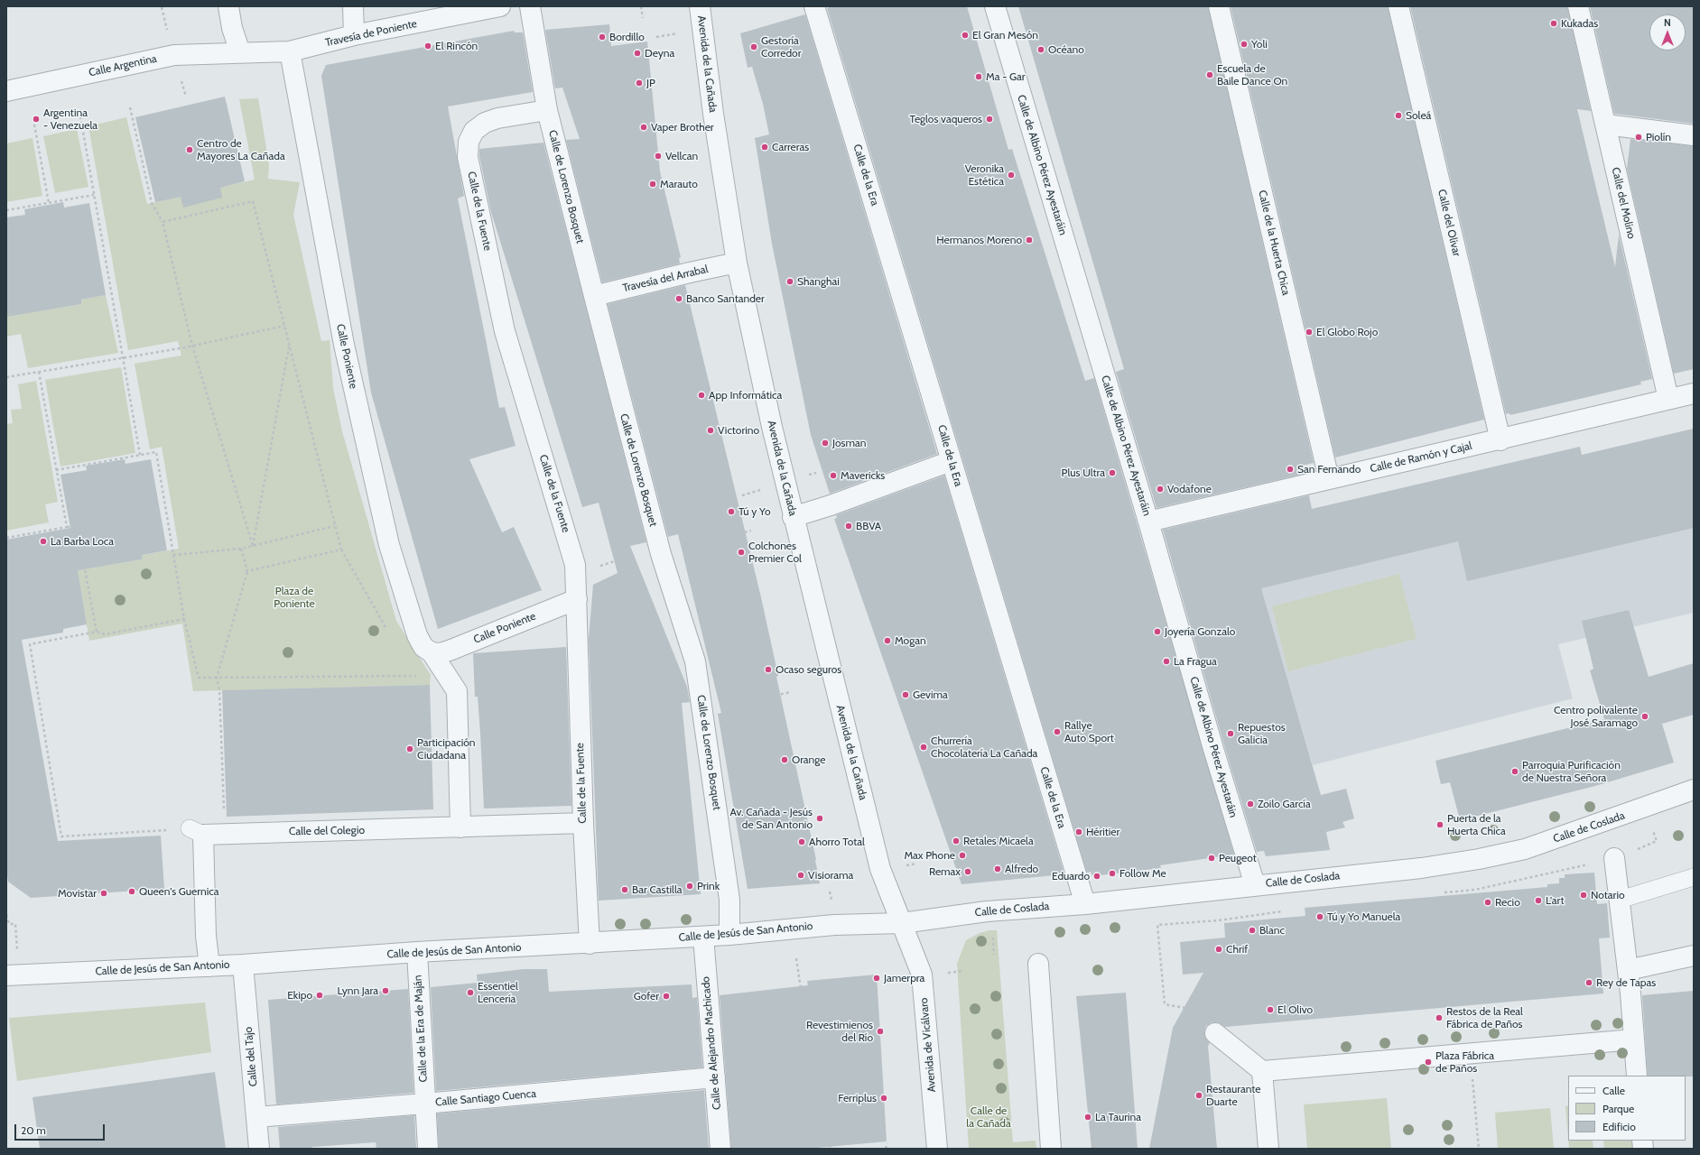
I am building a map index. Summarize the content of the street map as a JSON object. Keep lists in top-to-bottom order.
{
  "streets": {
    "street": [
      "Travesía de Poniente",
      "Avenida de la Cañada",
      "Calle Argentina",
      "Calle de Albino Pérez Ayestaráin",
      "Calle de la Era",
      "Calle de Lorenzo Bosquet",
      "Calle del Molino",
      "Calle de la Fuente",
      "Calle del Olivar",
      "Calle de la Huerta Chica",
      "Travesía del Arrabal",
      "Calle Poniente",
      "Calle de Ramón y Cajal",
      "Calle de Coslada",
      "Calle del Colegio",
      "Calle de Jesús de San Antonio",
      "Calle de la Era de Maján",
      "Calle de Alejandro Machicado",
      "Avenida de Vicálvaro",
      "Calle del Tajo",
      "Calle Santiago Cuenca"
    ]
  },
  "crossings": [
    ["Travesía de Poniente", "Calle Argentina"],
    ["Travesía de Poniente", "Calle Poniente"],
    ["Avenida de la Cañada", "Travesía del Arrabal"],
    ["Avenida de la Cañada", "Calle de Coslada"],
    ["Avenida de la Cañada", "Calle de Jesús de San Antonio"],
    ["Avenida de la Cañada", "Avenida de Vicálvaro"],
    ["Calle de Albino Pérez Ayestaráin", "Calle de Ramón y Cajal"],
    ["Calle de Albino Pérez Ayestaráin", "Calle de Coslada"],
    ["Calle de la Era", "Calle de Coslada"],
    ["Calle de Lorenzo Bosquet", "Calle de la Fuente"],
    ["Calle de Lorenzo Bosquet", "Travesía del Arrabal"],
    ["Calle de Lorenzo Bosquet", "Calle de Jesús de San Antonio"],
    ["Calle del Molino", "Calle de Ramón y Cajal"],
    ["Calle de la Fuente", "Calle Poniente"],
    ["Calle de la Fuente", "Calle del Colegio"],
    ["Calle de la Fuente", "Calle de Jesús de San Antonio"],
    ["Calle del Olivar", "Calle de Ramón y Cajal"],
    ["Calle de la Huerta Chica", "Calle de Ramón y Cajal"],
    ["Calle Poniente", "Calle del Colegio"],
    ["Calle de Coslada", "Calle de Jesús de San Antonio"],
    ["Calle de Coslada", "Avenida de Vicálvaro"],
    ["Calle de Jesús de San Antonio", "Calle de la Era de Maján"],
    ["Calle de Jesús de San Antonio", "Calle de Alejandro Machicado"],
    ["Calle de Jesús de San Antonio", "Avenida de Vicálvaro"],
    ["Calle de Jesús de San Antonio", "Calle del Tajo"],
    ["Calle de la Era de Maján", "Calle Santiago Cuenca"],
    ["Calle de Alejandro Machicado", "Calle Santiago Cuenca"],
    ["Calle del Tajo", "Calle Santiago Cuenca"]
  ],
  "parks": ["Plaza de Poniente", "Calle de la Cañada"],
  "places": [
    "Kukadas",
    "El Gran Mesón",
    "Bordillo",
    "Yoli",
    "El Rincón",
    "Gestoría Corredor",
    "Océano",
    "Deyna",
    "Escuela de Baile Dance On",
    "Ma - Gar",
    "JP",
    "Soleá",
    "Argentina - Venezuela",
    "Teglos vaqueros",
    "Vaper Brother",
    "Piolín",
    "Carreras",
    "Centro de Mayores La Cañada",
    "Vellcan",
    "Veronika Estética",
    "Marauto",
    "Hermanos Moreno",
    "Shanghai",
    "Banco Santander",
    "El Globo Rojo",
    "App Informática",
    "Victorino",
    "Josman",
    "San Fernando",
    "Plus Ultra",
    "Mavericks",
    "Vodafone",
    "Tú y Yo",
    "BBVA",
    "La Barba Loca",
    "Colchones Premier Col",
    "Joyería Gonzalo",
    "Mogan",
    "La Fragua",
    "Ocaso seguros",
    "Gevima",
    "Centro polivalente José Saramago",
    "Rallye Auto Sport",
    "Repuestos Galicia",
    "Churrería Chocolatería La Cañada",
    "Participación Ciudadana",
    "Orange",
    "Parroquia Purificación de Nuestra Señora",
    "Zoilo García",
    "Av. Cañada - Jesús de San Antonio",
    "Puerta de la Huerta Chica",
    "Héritier",
    "Retales Micaela",
    "Ahorro Total",
    "Max Phone",
    "Peugeot",
    "Alfredo",
    "Remax",
    "Follow Me",
    "Visiorama",
    "Eduardo",
    "Prink",
    "Bar Castilla",
    "Queen's Guernica",
    "Movistar",
    "Notario",
    "L'art",
    "Recio",
    "Tú y Yo Manuela",
    "Blanc",
    "Chrif",
    "Jamerpra",
    "Rey de Tapas",
    "Lynn Jara",
    "Essentiel Lencería",
    "Ekipo",
    "Gofer",
    "El Olivo",
    "Restos de la Real Fábrica de Paños",
    "Revestimienos del Río",
    "Plaza Fábrica de Paños",
    "Restaurante Duarte",
    "Ferriplus",
    "La Taurina"
  ],
  "legend": ["Calle", "Parque", "Edificio"],
  "scale_bar": "20 m",
  "north": "top"
}
